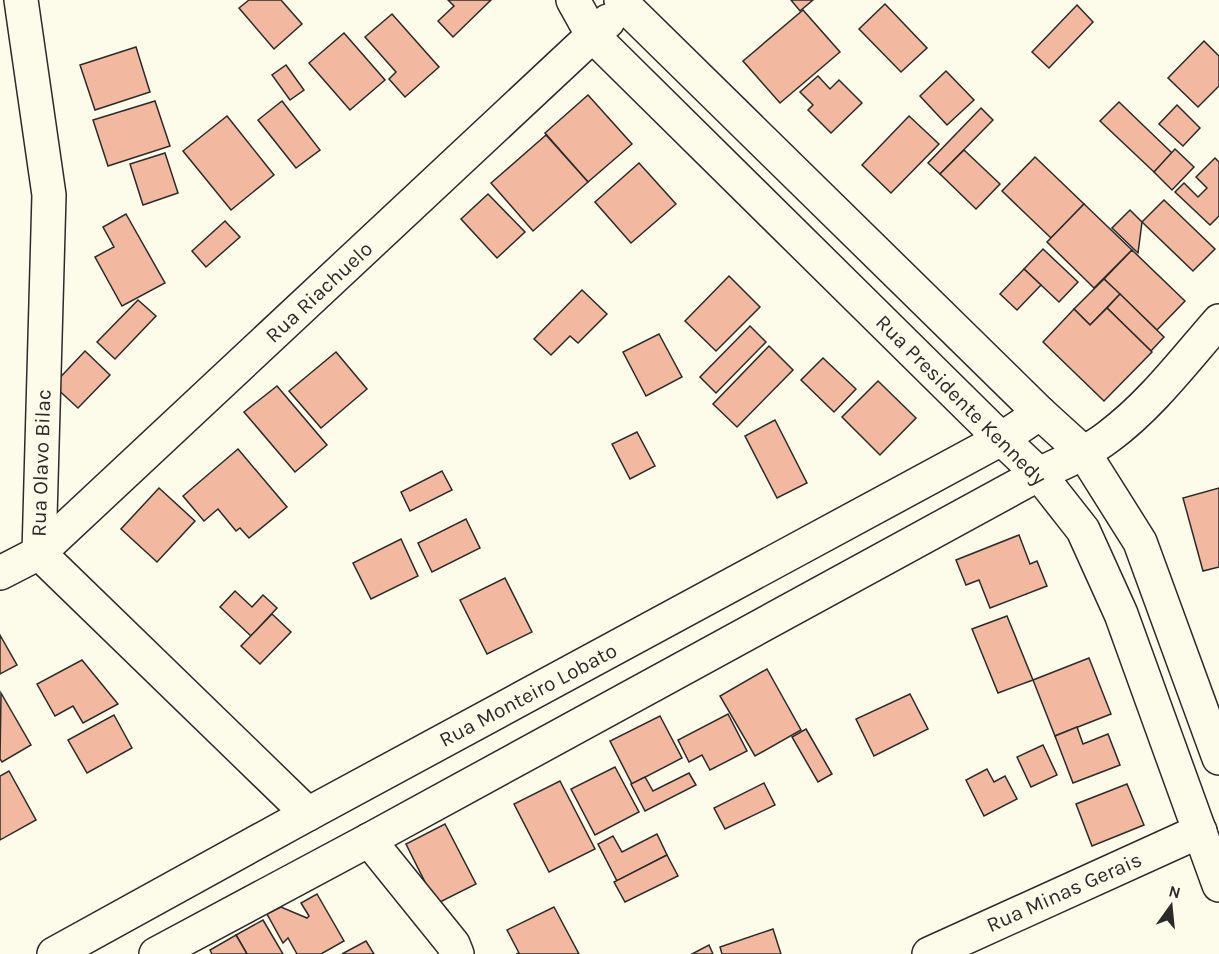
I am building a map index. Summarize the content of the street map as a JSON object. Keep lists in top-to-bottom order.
{
  "streets": {
    "street": [
      "Rua Riachuelo",
      "Rua Presidente Kennedy",
      "Rua Olavo Bilac",
      "Rua Monteiro Lobato",
      "Rua Minas Gerais"
    ]
  },
  "crossings": [
    ["Rua Riachuelo", "Rua Presidente Kennedy"],
    ["Rua Riachuelo", "Rua Olavo Bilac"],
    ["Rua Presidente Kennedy", "Rua Monteiro Lobato"],
    ["Rua Presidente Kennedy", "Rua Minas Gerais"],
    ["Rua Olavo Bilac", "Rua Monteiro Lobato"]
  ],
  "north": "top"
}
